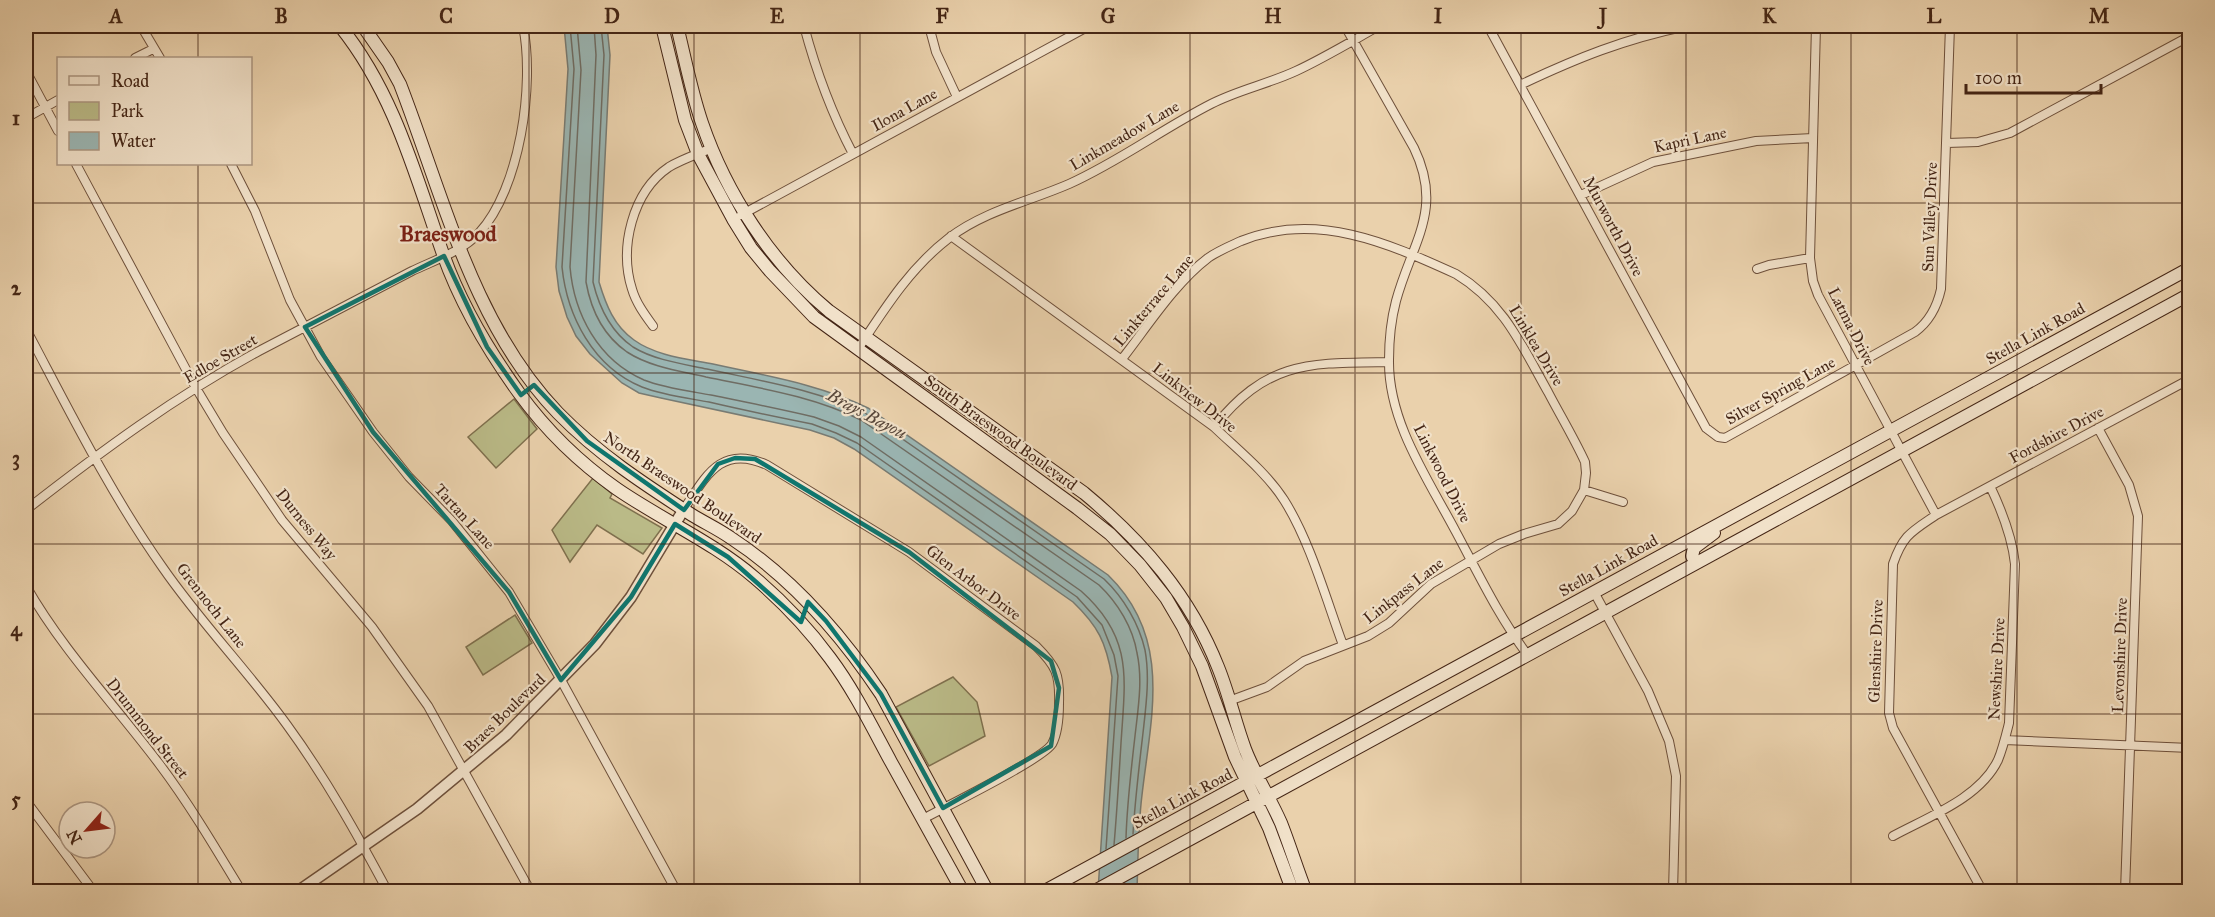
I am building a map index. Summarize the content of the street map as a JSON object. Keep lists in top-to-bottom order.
{
  "streets": {
    "main road": ["Stella Link Road", "South Braeswood Boulevard", "North Braeswood Boulevard"],
    "street": [
      "Ilona Lane",
      "Linkmeadow Lane",
      "Kapri Lane",
      "Sun Valley Drive",
      "Murworth Drive",
      "Linkterrace Lane",
      "Latma Drive",
      "Linklea Drive",
      "Edloe Street",
      "Silver Spring Lane",
      "Linkview Drive",
      "Fordshire Drive",
      "Linkwood Drive",
      "Tartan Lane",
      "Durness Way",
      "Glen Arbor Drive",
      "Linkpass Lane",
      "Grennoch Lane",
      "Glenshire Drive",
      "Levonshire Drive",
      "Newshire Drive",
      "Braes Boulevard",
      "Drummond Street"
    ]
  },
  "crossings": [
    ["Ilona Lane", "South Braeswood Boulevard"],
    ["Linkmeadow Lane", "Linkview Drive"],
    ["Linkmeadow Lane", "South Braeswood Boulevard"],
    ["Linkmeadow Lane", "Linkwood Drive"],
    ["Kapri Lane", "Murworth Drive"],
    ["Kapri Lane", "Latma Drive"],
    ["Sun Valley Drive", "Latma Drive"],
    ["Sun Valley Drive", "Silver Spring Lane"],
    ["Murworth Drive", "Silver Spring Lane"],
    ["Linkterrace Lane", "Linklea Drive"],
    ["Linkterrace Lane", "Linkview Drive"],
    ["Linkterrace Lane", "Linkwood Drive"],
    ["Latma Drive", "Stella Link Road"],
    ["Latma Drive", "Silver Spring Lane"],
    ["Latma Drive", "Fordshire Drive"],
    ["Latma Drive", "Glenshire Drive"],
    ["Stella Link Road", "South Braeswood Boulevard"],
    ["Stella Link Road", "Linkwood Drive"],
    ["Linklea Drive", "Linkwood Drive"],
    ["Linklea Drive", "Linkpass Lane"],
    ["Edloe Street", "North Braeswood Boulevard"],
    ["Edloe Street", "Tartan Lane"],
    ["Edloe Street", "Durness Way"],
    ["Edloe Street", "Grennoch Lane"],
    ["Linkview Drive", "Linkpass Lane"],
    ["South Braeswood Boulevard", "Linkpass Lane"],
    ["Fordshire Drive", "Glenshire Drive"],
    ["Fordshire Drive", "Levonshire Drive"],
    ["Fordshire Drive", "Newshire Drive"],
    ["Linkwood Drive", "Linkpass Lane"],
    ["North Braeswood Boulevard", "Glen Arbor Drive"],
    ["North Braeswood Boulevard", "Braes Boulevard"],
    ["Tartan Lane", "Braes Boulevard"],
    ["Durness Way", "Braes Boulevard"],
    ["Glen Arbor Drive", "Braes Boulevard"],
    ["Grennoch Lane", "Braes Boulevard"],
    ["Glenshire Drive", "Newshire Drive"]
  ],
  "districts": ["Braeswood"],
  "water": ["Brays Bayou"],
  "legend": ["Road", "Park", "Water"],
  "scale_bar": "100 m",
  "north": "bottom left",
  "grid": {
    "columns": [
      "A",
      "B",
      "C",
      "D",
      "E",
      "F",
      "G",
      "H",
      "I",
      "J",
      "K",
      "L",
      "M"
    ],
    "rows": [
      "1",
      "2",
      "3",
      "4",
      "5"
    ]
  }
}
